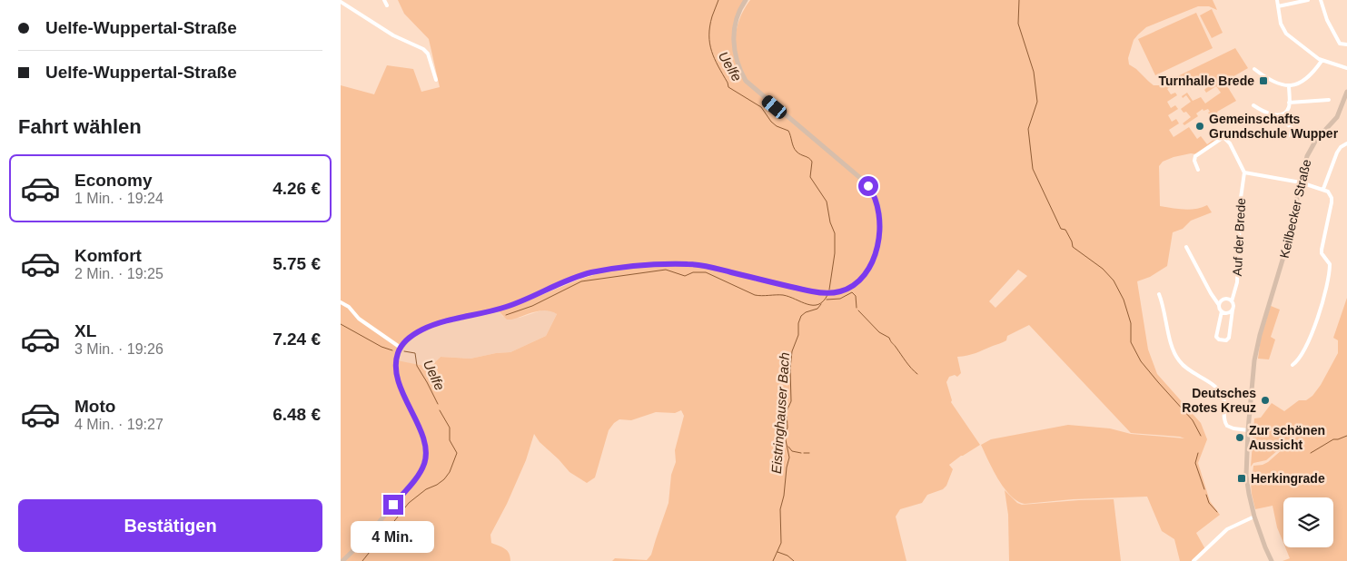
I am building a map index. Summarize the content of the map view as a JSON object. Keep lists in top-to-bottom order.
{
  "streets": {
    "main road": ["Keilbecker Straße"],
    "street": ["Auf der Brede"]
  },
  "water": ["Uelfe", "Eistringhauser Bach"],
  "places": {
    "transit": ["Turnhalle Brede", "Herkingrade"],
    "other": ["Gemeinschafts Grundschule Wupper", "Deutsches Rotes Kreuz", "Zur schönen Aussicht"]
  },
  "page": {
    "banner": ["Uelfe-Wuppertal-Straße", "Uelfe-Wuppertal-Straße"],
    "heading": "Fahrt wählen",
    "list": [
      {
        "name": "Economy",
        "note": "1 Min. · 19:24",
        "value": "4.26 €"
      },
      {
        "name": "Komfort",
        "note": "2 Min. · 19:25",
        "value": "5.75 €"
      },
      {
        "name": "XL",
        "note": "3 Min. · 19:26",
        "value": "7.24 €"
      },
      {
        "name": "Moto",
        "note": "4 Min. · 19:27",
        "value": "6.48 €"
      }
    ],
    "buttons": "Bestätigen",
    "bubble": "4 Min."
  }
}
